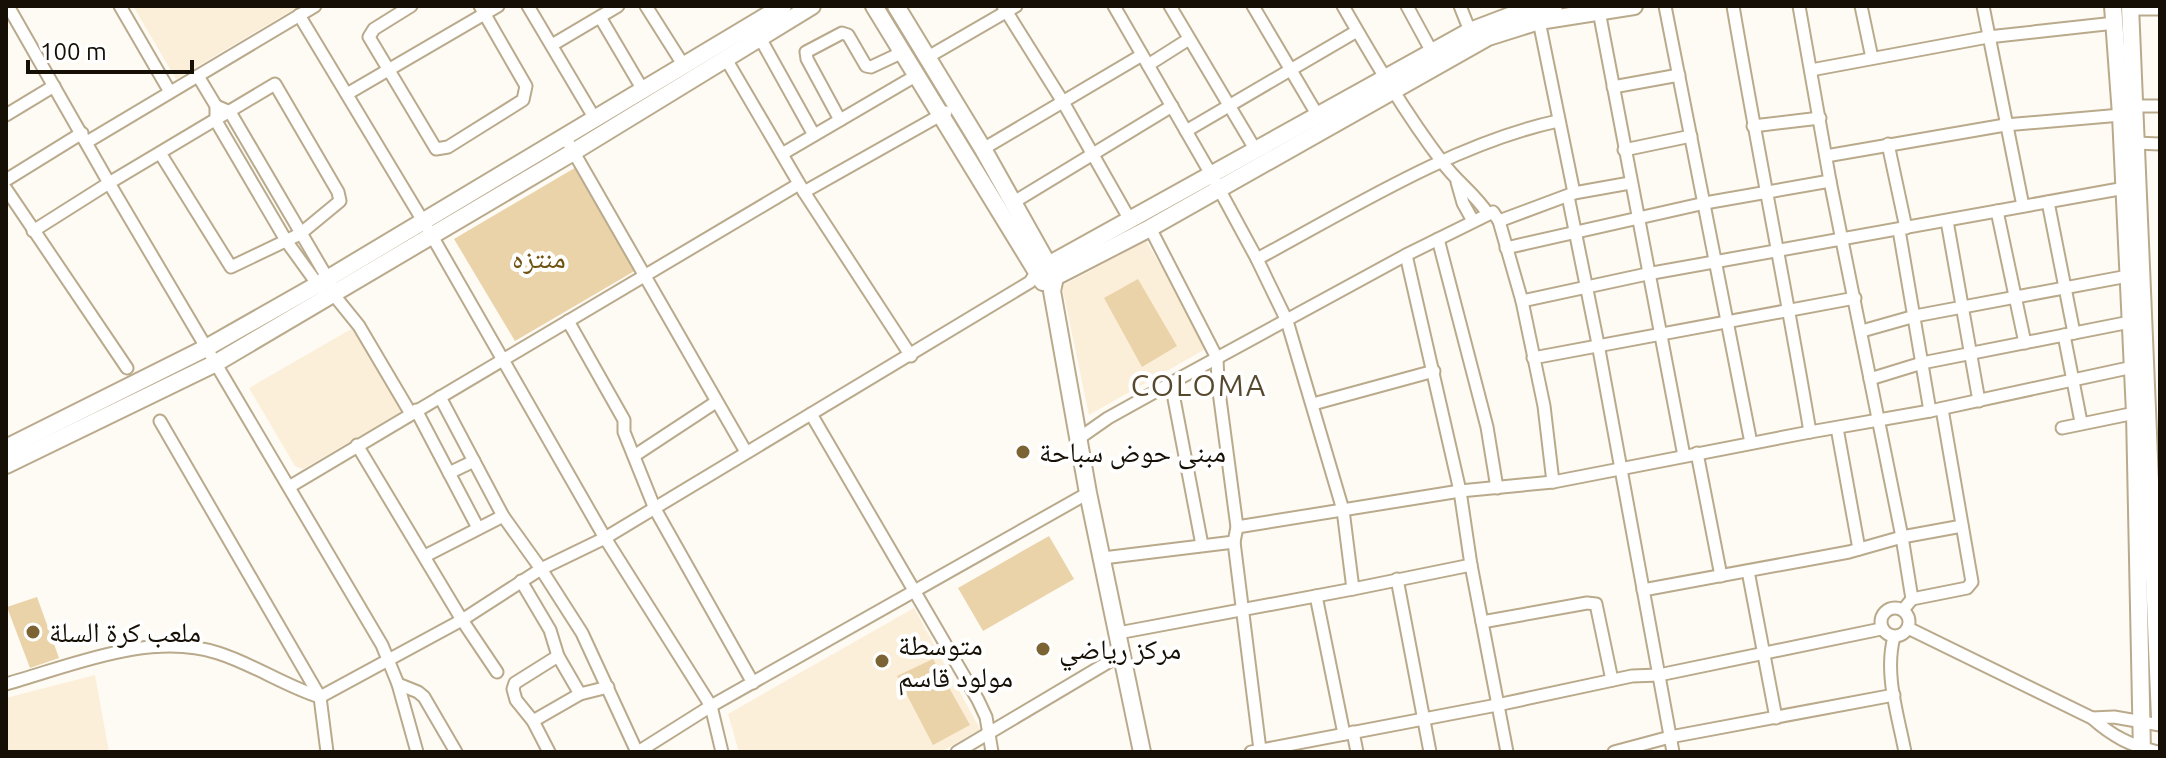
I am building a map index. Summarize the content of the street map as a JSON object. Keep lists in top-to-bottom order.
{
  "districts": ["COLOMA"],
  "parks": ["منتزه"],
  "places": [
    "مبنى حوض سباحة",
    "ملعب كرة السلة",
    "مركز رياضي",
    "متوسطة مولود قاسم"
  ],
  "scale_bar": "100 m"
}
